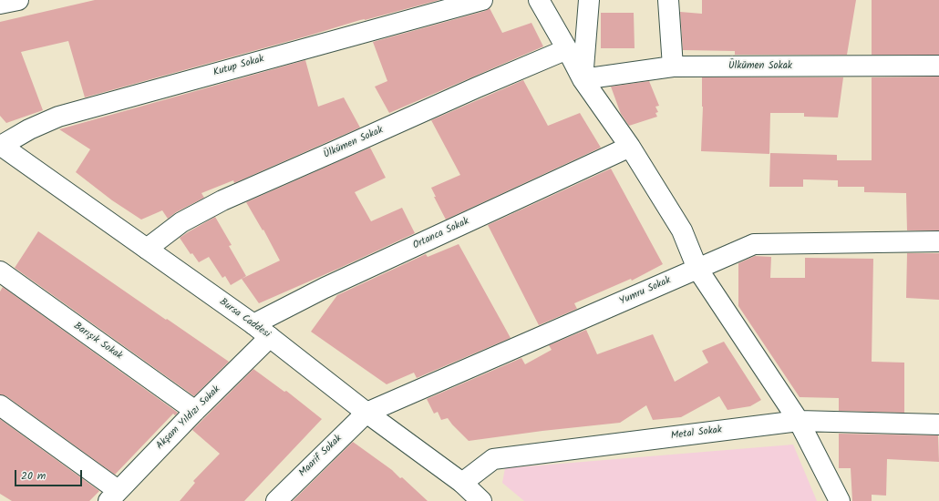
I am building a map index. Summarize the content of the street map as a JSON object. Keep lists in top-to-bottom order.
{
  "streets": {
    "street": [
      "Kutup Sokak",
      "Ülkümen Sokak",
      "Ortanca Sokak",
      "Yumru Sokak",
      "Bursa Caddesi",
      "Barışık Sokak",
      "Akşam Yıldızı Sokak",
      "Metal Sokak",
      "Maarif Sokak"
    ]
  },
  "crossings": [
    ["Kutup Sokak", "Bursa Caddesi"],
    ["Ülkümen Sokak", "Bursa Caddesi"],
    ["Ortanca Sokak", "Bursa Caddesi"],
    ["Yumru Sokak", "Bursa Caddesi"],
    ["Yumru Sokak", "Maarif Sokak"],
    ["Bursa Caddesi", "Akşam Yıldızı Sokak"],
    ["Bursa Caddesi", "Metal Sokak"],
    ["Bursa Caddesi", "Maarif Sokak"],
    ["Barışık Sokak", "Akşam Yıldızı Sokak"]
  ],
  "scale_bar": "20 m"
}
